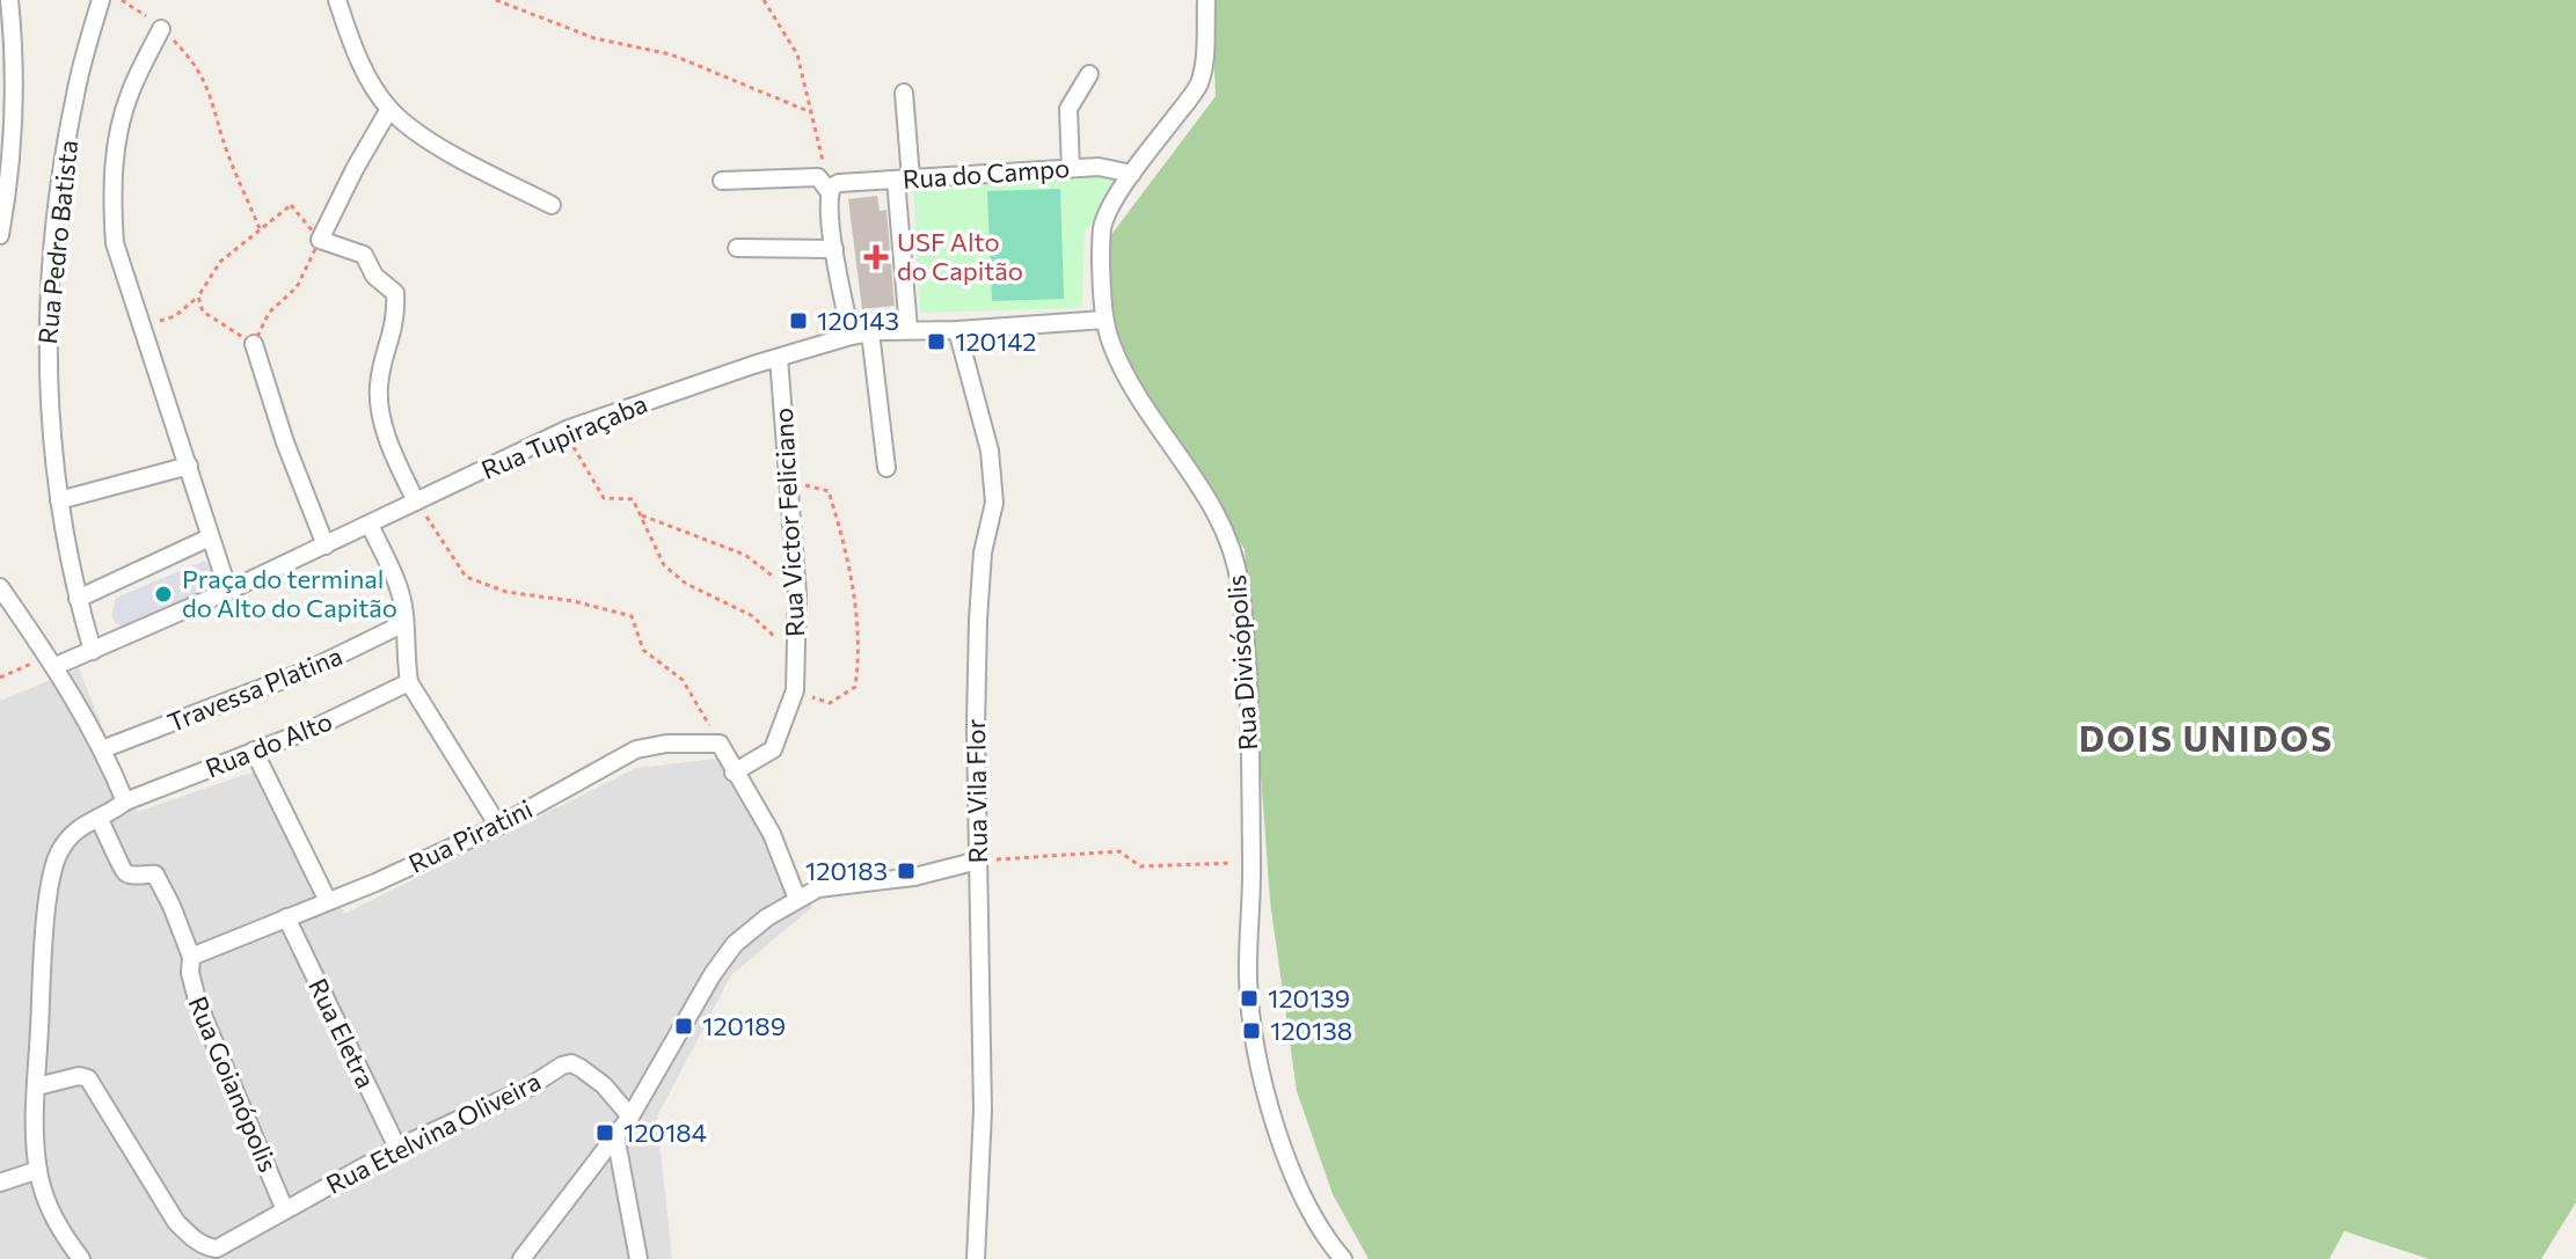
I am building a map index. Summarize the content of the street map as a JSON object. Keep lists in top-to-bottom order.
{
  "streets": {
    "street": [
      "Rua do Campo",
      "Rua Pedro Batista",
      "Rua Tupiraçaba",
      "Rua Victor Feliciano",
      "Rua Divisópolis",
      "Travessa Platina",
      "Rua do Alto",
      "Rua Vila Flor",
      "Rua Piratini",
      "Rua Eletra",
      "Rua Goianópolis",
      "Rua Etelvina Oliveira"
    ]
  },
  "crossings": [
    ["Rua do Campo", "Rua Divisópolis"],
    ["Rua Pedro Batista", "Rua Tupiraçaba"],
    ["Rua Tupiraçaba", "Rua Victor Feliciano"],
    ["Rua Tupiraçaba", "Rua Divisópolis"],
    ["Rua Tupiraçaba", "Rua Vila Flor"],
    ["Rua do Alto", "Rua Goianópolis"],
    ["Rua do Alto", "Rua Etelvina Oliveira"],
    ["Rua Piratini", "Rua Eletra"],
    ["Rua Piratini", "Rua Goianópolis"],
    ["Rua Eletra", "Rua Etelvina Oliveira"],
    ["Rua Goianópolis", "Rua Etelvina Oliveira"]
  ],
  "districts": ["DOIS UNIDOS"],
  "places": {
    "health": ["USF Alto do Capitão"],
    "transit": [
      "120143",
      "120142",
      "120183",
      "120139",
      "120189",
      "120138",
      "120184"
    ],
    "other": ["Praça do terminal do Alto do Capitão"]
  }
}
